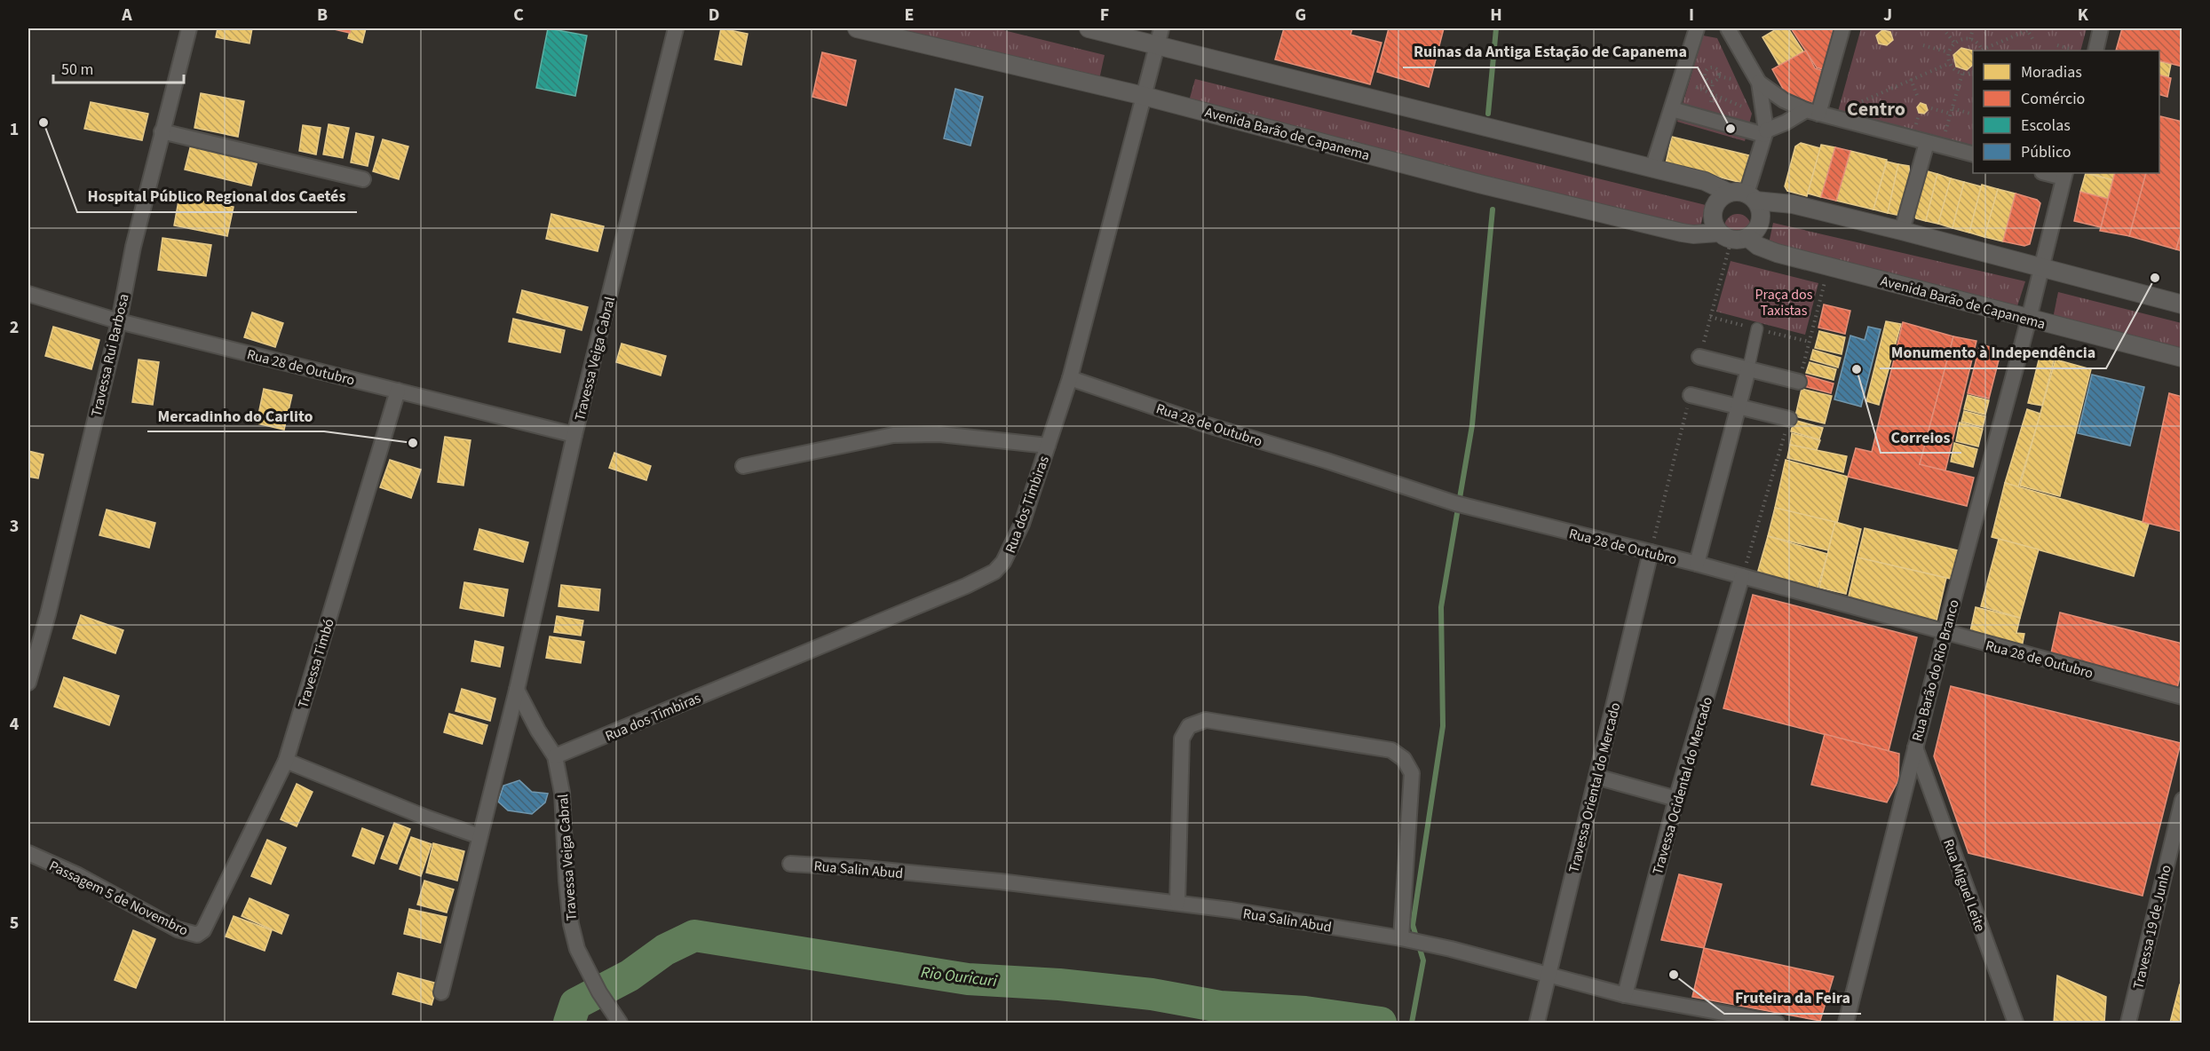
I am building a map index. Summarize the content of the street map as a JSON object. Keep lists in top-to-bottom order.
{
  "streets": {
    "street": [
      "Avenida Barão de Capanema",
      "Travessa Rui Barbosa",
      "Travessa Veiga Cabral",
      "Rua 28 de Outubro",
      "Rua dos Timbiras",
      "Travessa Timbó",
      "Rua Barão do Rio Branco",
      "Travessa Ocidental do Mercado",
      "Travessa Oriental do Mercado",
      "Rua Salin Abud",
      "Rua Miguel Leite",
      "Passagem 5 de Novembro",
      "Travessa 19 de Junho"
    ]
  },
  "crossings": [
    ["Avenida Barão de Capanema", "Rua dos Timbiras"],
    ["Avenida Barão de Capanema", "Rua Barão do Rio Branco"],
    ["Travessa Rui Barbosa", "Rua 28 de Outubro"],
    ["Travessa Veiga Cabral", "Rua 28 de Outubro"],
    ["Travessa Veiga Cabral", "Rua dos Timbiras"],
    ["Rua 28 de Outubro", "Rua dos Timbiras"],
    ["Rua 28 de Outubro", "Travessa Timbó"],
    ["Rua 28 de Outubro", "Rua Barão do Rio Branco"],
    ["Rua 28 de Outubro", "Travessa Ocidental do Mercado"],
    ["Rua 28 de Outubro", "Travessa Oriental do Mercado"],
    ["Travessa Timbó", "Passagem 5 de Novembro"],
    ["Rua Barão do Rio Branco", "Rua Miguel Leite"],
    ["Travessa Ocidental do Mercado", "Rua Salin Abud"],
    ["Travessa Oriental do Mercado", "Rua Salin Abud"]
  ],
  "districts": ["Centro"],
  "water": ["Rio Ouricuri"],
  "parks": ["Praça dos Taxistas"],
  "places": [
    "Hospital Público Regional dos Caetés",
    "Ruinas da Antiga Estação de Capanema",
    "Monumento à Independência",
    "Correios",
    "Mercadinho do Carlito",
    "Fruteira da Feira"
  ],
  "legend": [
    "Moradias",
    "Comércio",
    "Escolas",
    "Público"
  ],
  "scale_bar": "50 m",
  "grid": {
    "columns": [
      "A",
      "B",
      "C",
      "D",
      "E",
      "F",
      "G",
      "H",
      "I",
      "J",
      "K"
    ],
    "rows": [
      "1",
      "2",
      "3",
      "4",
      "5"
    ]
  }
}
